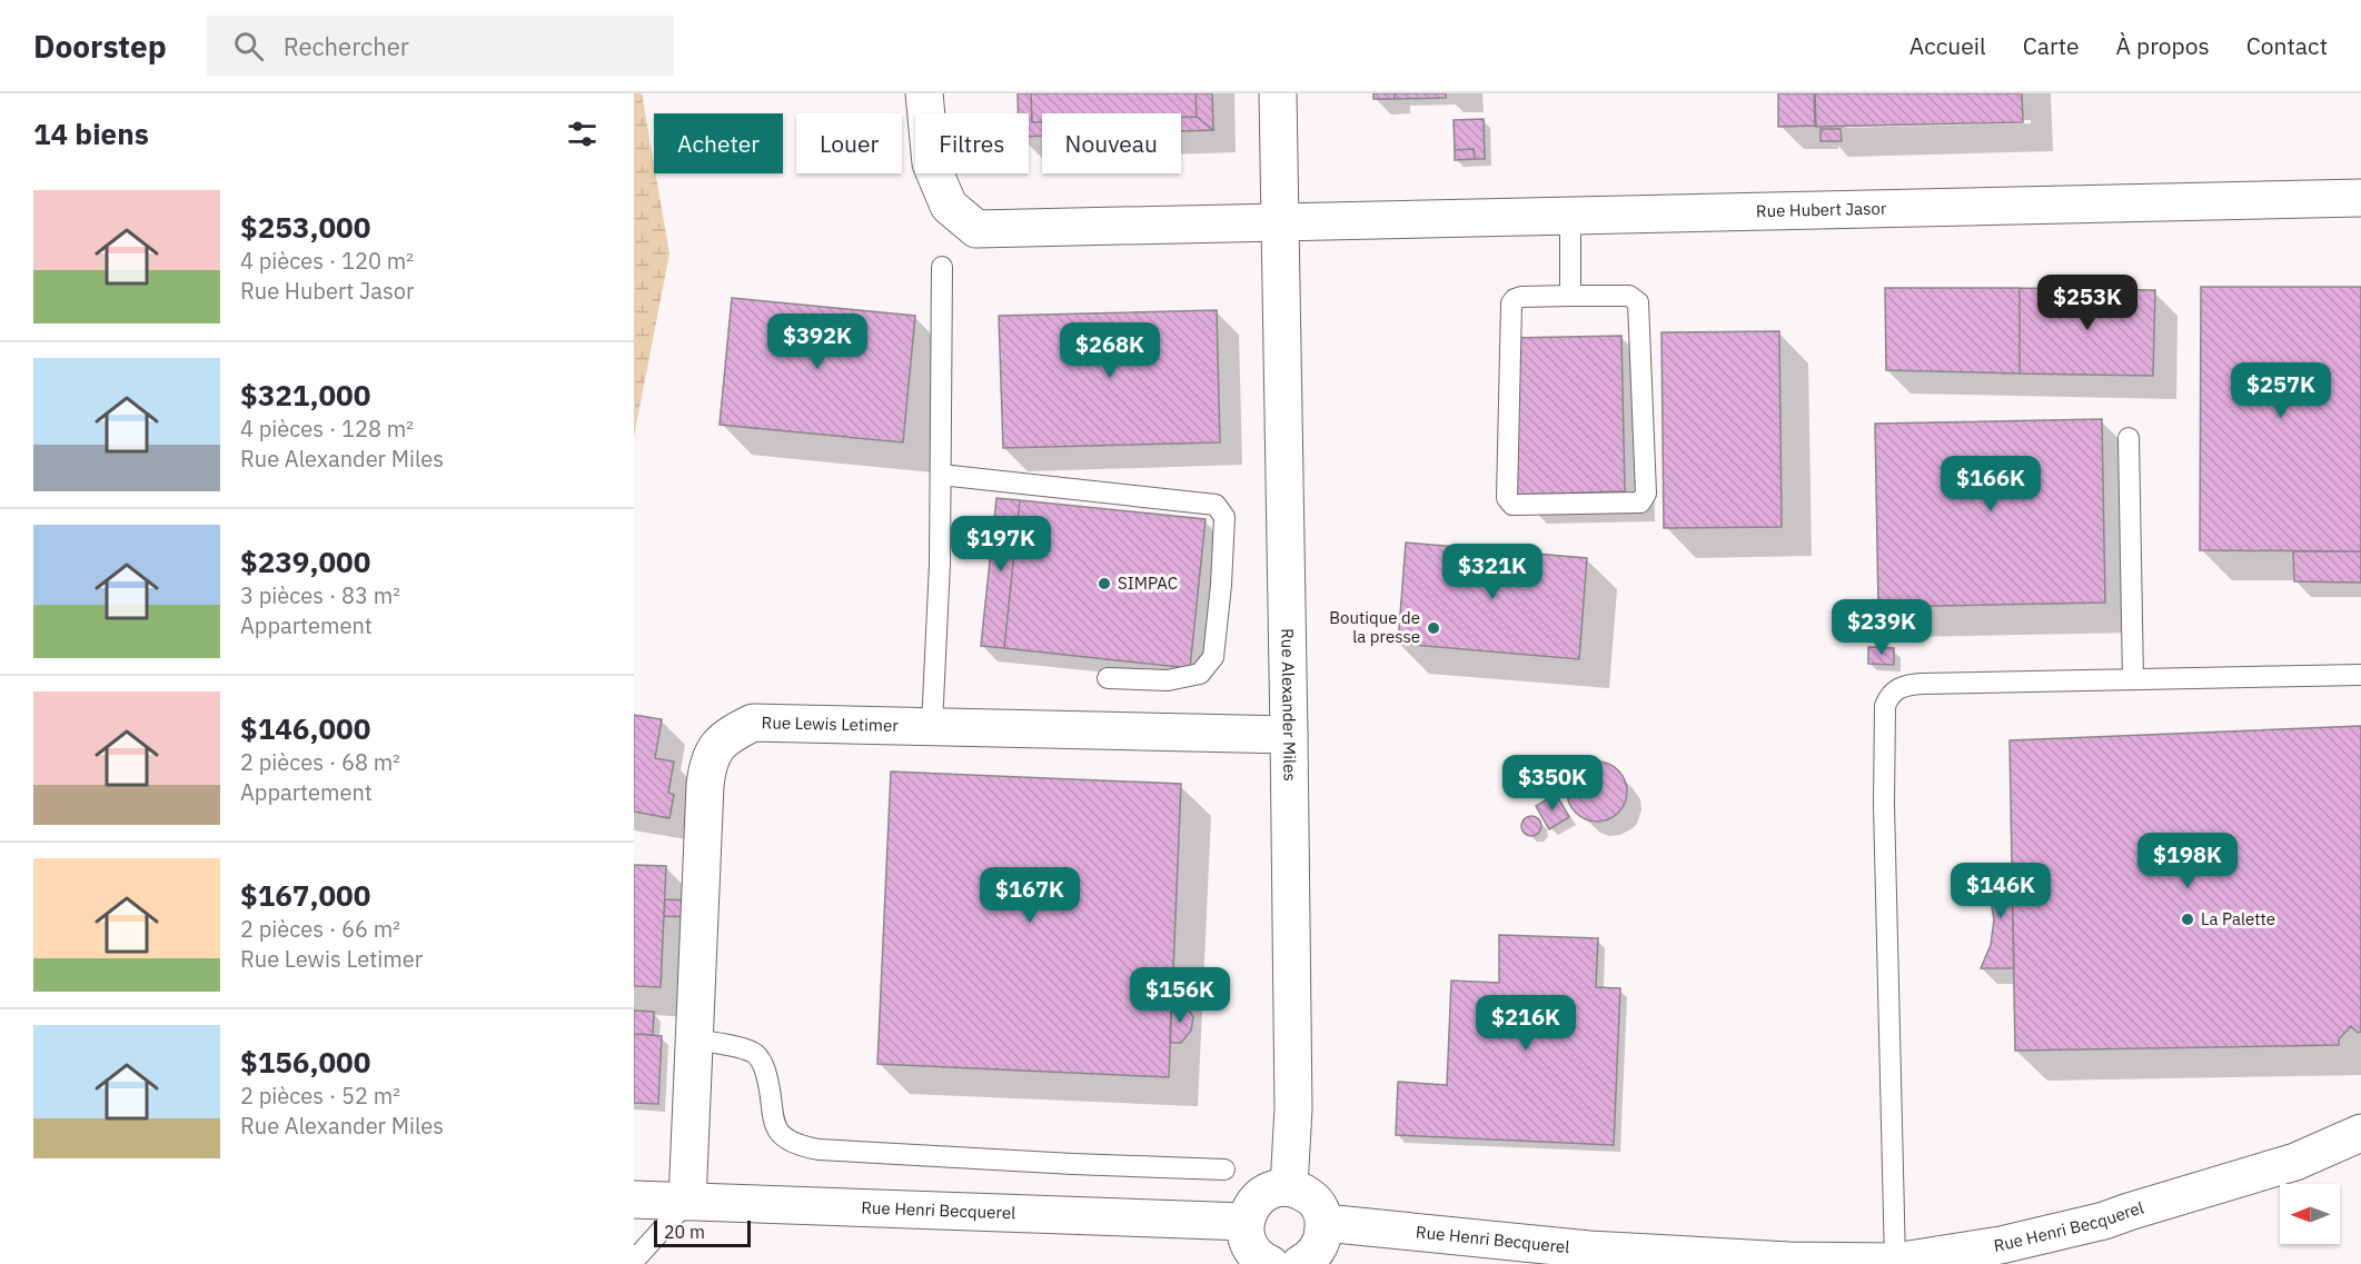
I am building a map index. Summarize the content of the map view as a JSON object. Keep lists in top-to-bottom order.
{
  "streets": {
    "street": [
      "Rue Hubert Jasor",
      "Rue Alexander Miles",
      "Rue Lewis Letimer",
      "Rue Henri Becquerel"
    ]
  },
  "crossings": [
    ["Rue Hubert Jasor", "Rue Alexander Miles"],
    ["Rue Alexander Miles", "Rue Lewis Letimer"],
    ["Rue Lewis Letimer", "Rue Henri Becquerel"]
  ],
  "places": ["SIMPAC", "Boutique de la presse", "La Palette"],
  "scale_bar": "20 m",
  "north": "left",
  "page": {
    "header": "Doorstep",
    "search": "Rechercher",
    "nav": [
      "Accueil",
      "Carte",
      "À propos",
      "Contact"
    ],
    "heading": "14 biens",
    "chip": [
      "Acheter",
      "Louer",
      "Filtres",
      "Nouveau"
    ],
    "list": [
      {
        "name": "$253,000",
        "note": "4 pièces · 120 m² · Rue Hubert Jasor"
      },
      {
        "name": "$321,000",
        "note": "4 pièces · 128 m² · Rue Alexander Miles"
      },
      {
        "name": "$239,000",
        "note": "3 pièces · 83 m² · Appartement"
      },
      {
        "name": "$146,000",
        "note": "2 pièces · 68 m² · Appartement"
      },
      {
        "name": "$167,000",
        "note": "2 pièces · 66 m² · Rue Lewis Letimer"
      },
      {
        "name": "$156,000",
        "note": "2 pièces · 52 m² · Rue Alexander Miles"
      }
    ],
    "price": [
      "$253K",
      "$392K",
      "$268K",
      "$257K",
      "$166K",
      "$197K",
      "$321K",
      "$239K",
      "$350K",
      "$198K",
      "$146K",
      "$167K",
      "$156K",
      "$216K"
    ],
    "scale": "20 m"
  }
}
